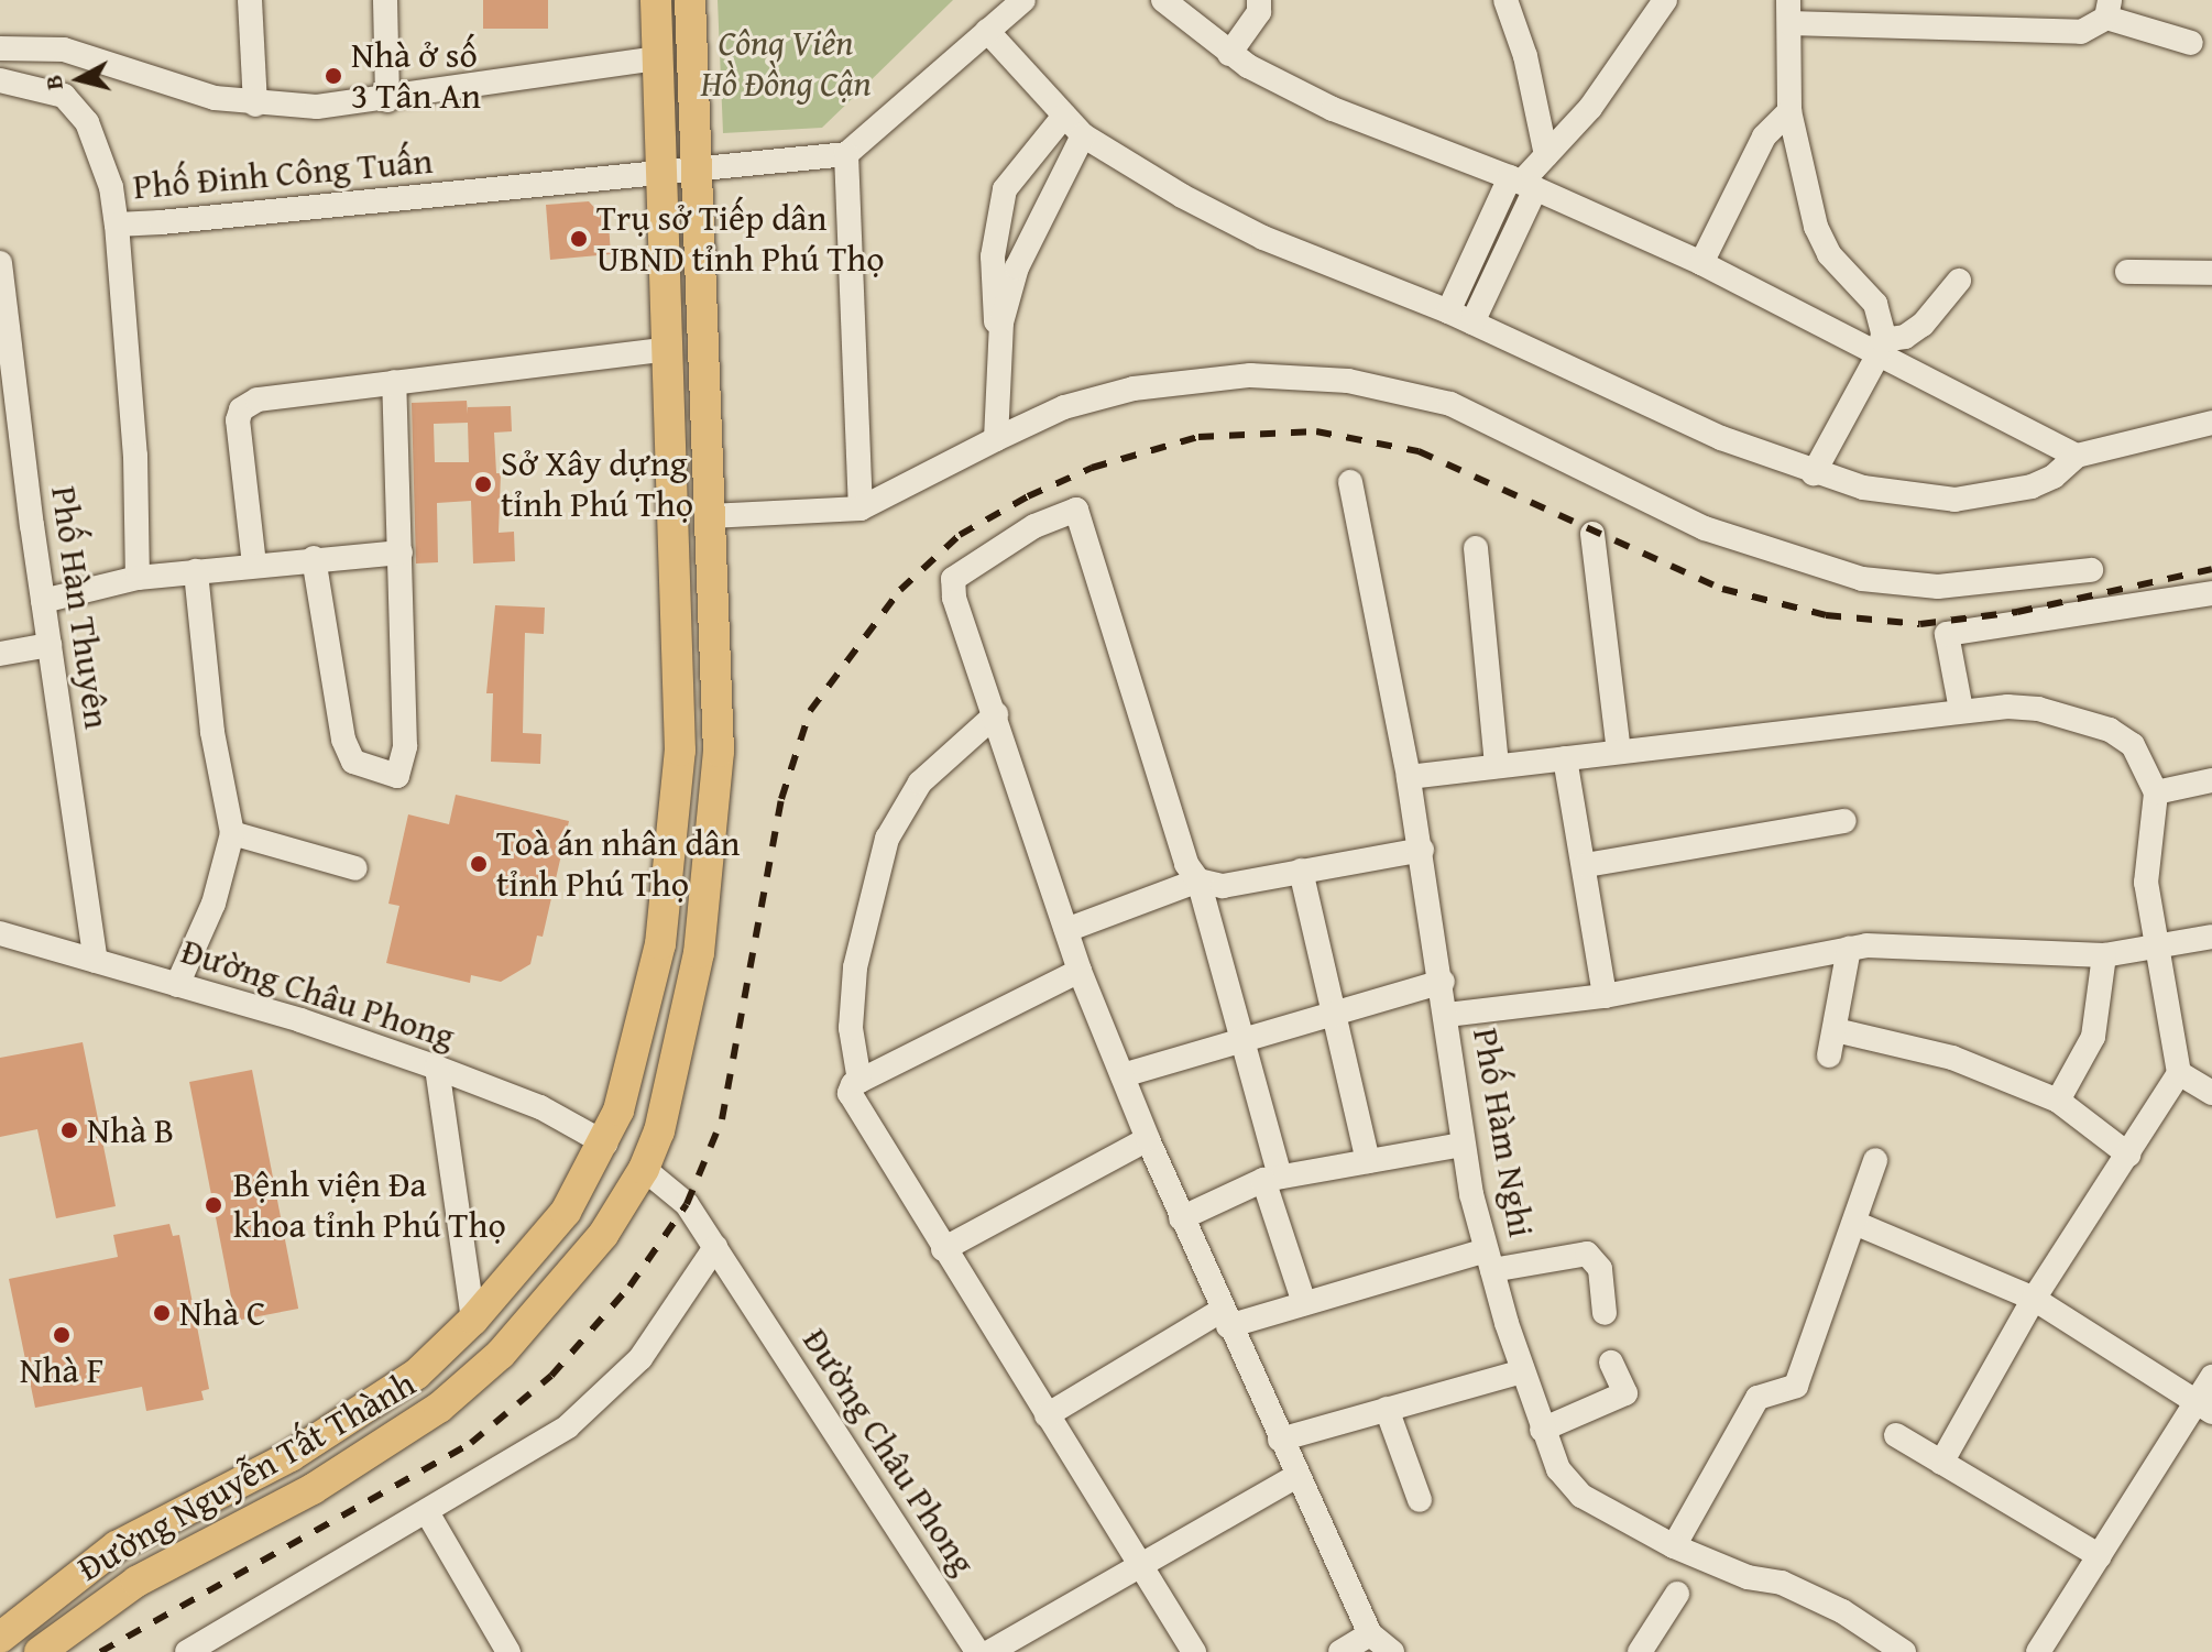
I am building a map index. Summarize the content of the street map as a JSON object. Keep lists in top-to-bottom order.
{
  "streets": {
    "main road": ["Đường Nguyễn Tất Thành"],
    "street": [
      "Phố Đinh Công Tuấn",
      "Phố Hàn Thuyên",
      "Đường Châu Phong",
      "Phố Hàm Nghi"
    ]
  },
  "crossings": [
    ["Phố Đinh Công Tuấn", "Đường Nguyễn Tất Thành"],
    ["Phố Hàn Thuyên", "Đường Châu Phong"],
    ["Đường Châu Phong", "Đường Nguyễn Tất Thành"]
  ],
  "parks": ["Công Viên Hồ Đồng Cận"],
  "places": [
    "Nhà ở số 3 Tân An",
    "Trụ sở Tiếp dân UBND tỉnh Phú Thọ",
    "Sở Xây dựng tỉnh Phú Thọ",
    "Toà án nhân dân tỉnh Phú Thọ",
    "Nhà B",
    "Bệnh viện Đa khoa tỉnh Phú Thọ",
    "Nhà C",
    "Nhà F"
  ],
  "north": "left"
}
